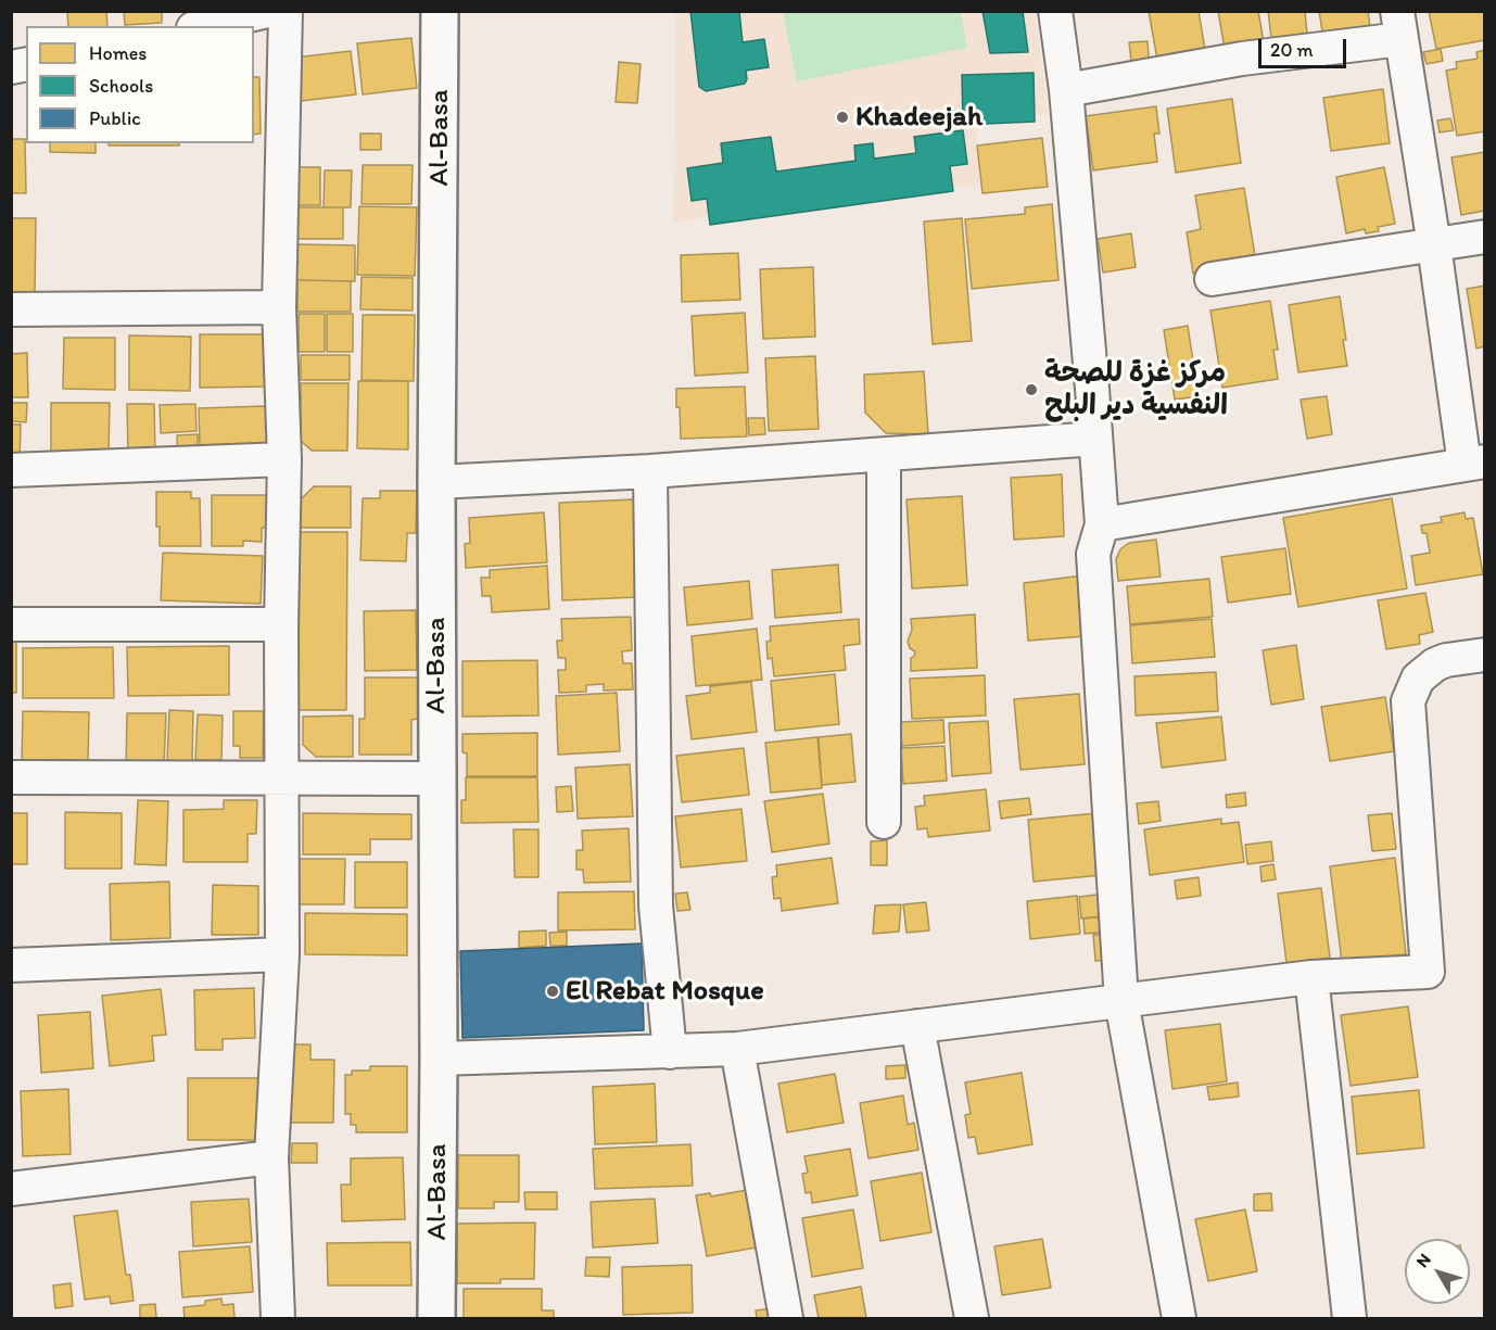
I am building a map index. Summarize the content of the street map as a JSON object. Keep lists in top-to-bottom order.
{
  "streets": {
    "street": ["Al-Basa"]
  },
  "places": ["Khadeejah", "مركز غزة للصحة النفسية دير البلح", "El Rebat Mosque"],
  "legend": ["Homes", "Schools", "Public"],
  "scale_bar": "20 m",
  "north": "top left"
}
